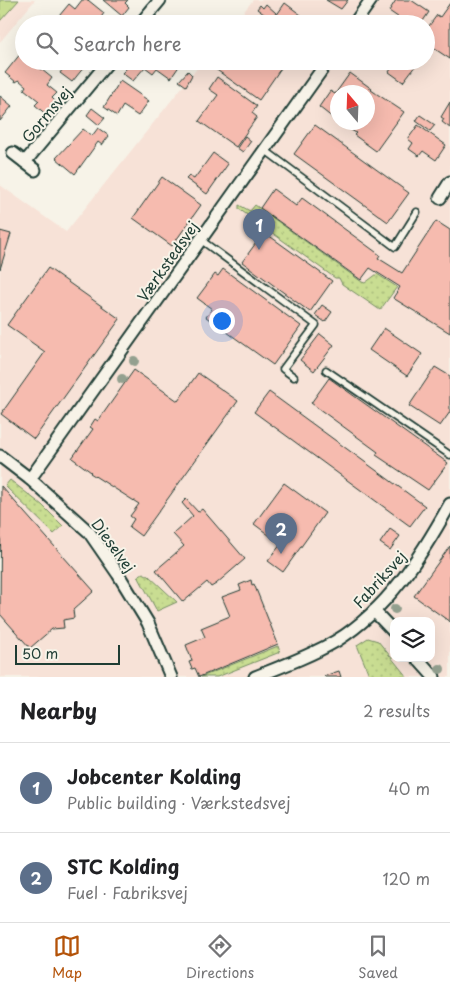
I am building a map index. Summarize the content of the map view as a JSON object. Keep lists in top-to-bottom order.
{
  "streets": {
    "street": [
      "Gormsvej",
      "Værkstedsvej",
      "Dieselvej",
      "Fabriksvej"
    ]
  },
  "crossings": [
    ["Værkstedsvej", "Dieselvej"]
  ],
  "scale_bar": "50 m",
  "north": "top",
  "page": {
    "search": "Search here",
    "pins": ["1", "2"],
    "scale": "50 m",
    "heading": ["Nearby", "2 results"],
    "list": [
      {
        "mark": "1",
        "name": "Jobcenter Kolding",
        "note": "Public building · Værkstedsvej",
        "value": "40 m"
      },
      {
        "mark": "2",
        "name": "STC Kolding",
        "note": "Fuel · Fabriksvej",
        "value": "120 m"
      }
    ],
    "nav": ["Map", "Directions", "Saved"]
  }
}
